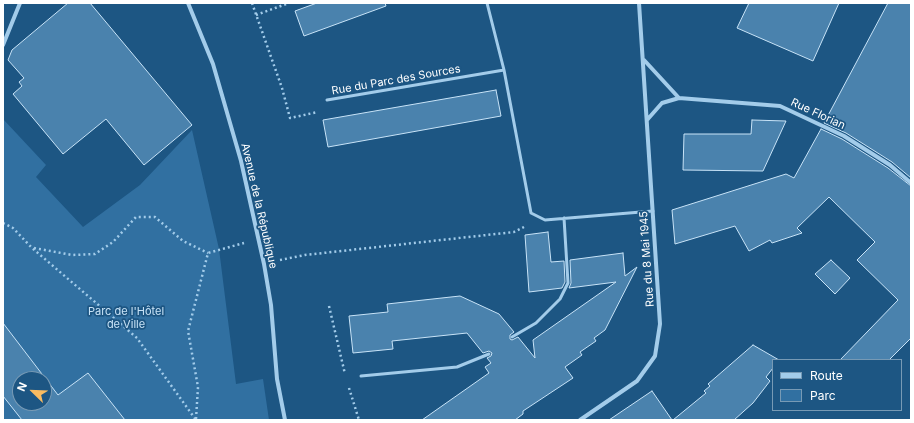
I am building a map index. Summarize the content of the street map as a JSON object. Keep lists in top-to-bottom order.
{
  "streets": {
    "street": ["Rue Florian", "Avenue de la République", "Rue du 8 Mai 1945"],
    "lane": ["Rue du Parc des Sources"]
  },
  "crossings": [
    ["Rue Florian", "Rue du 8 Mai 1945"]
  ],
  "parks": ["Parc de l'Hôtel de Ville"],
  "legend": ["Route", "Parc"],
  "north": "top left"
}
